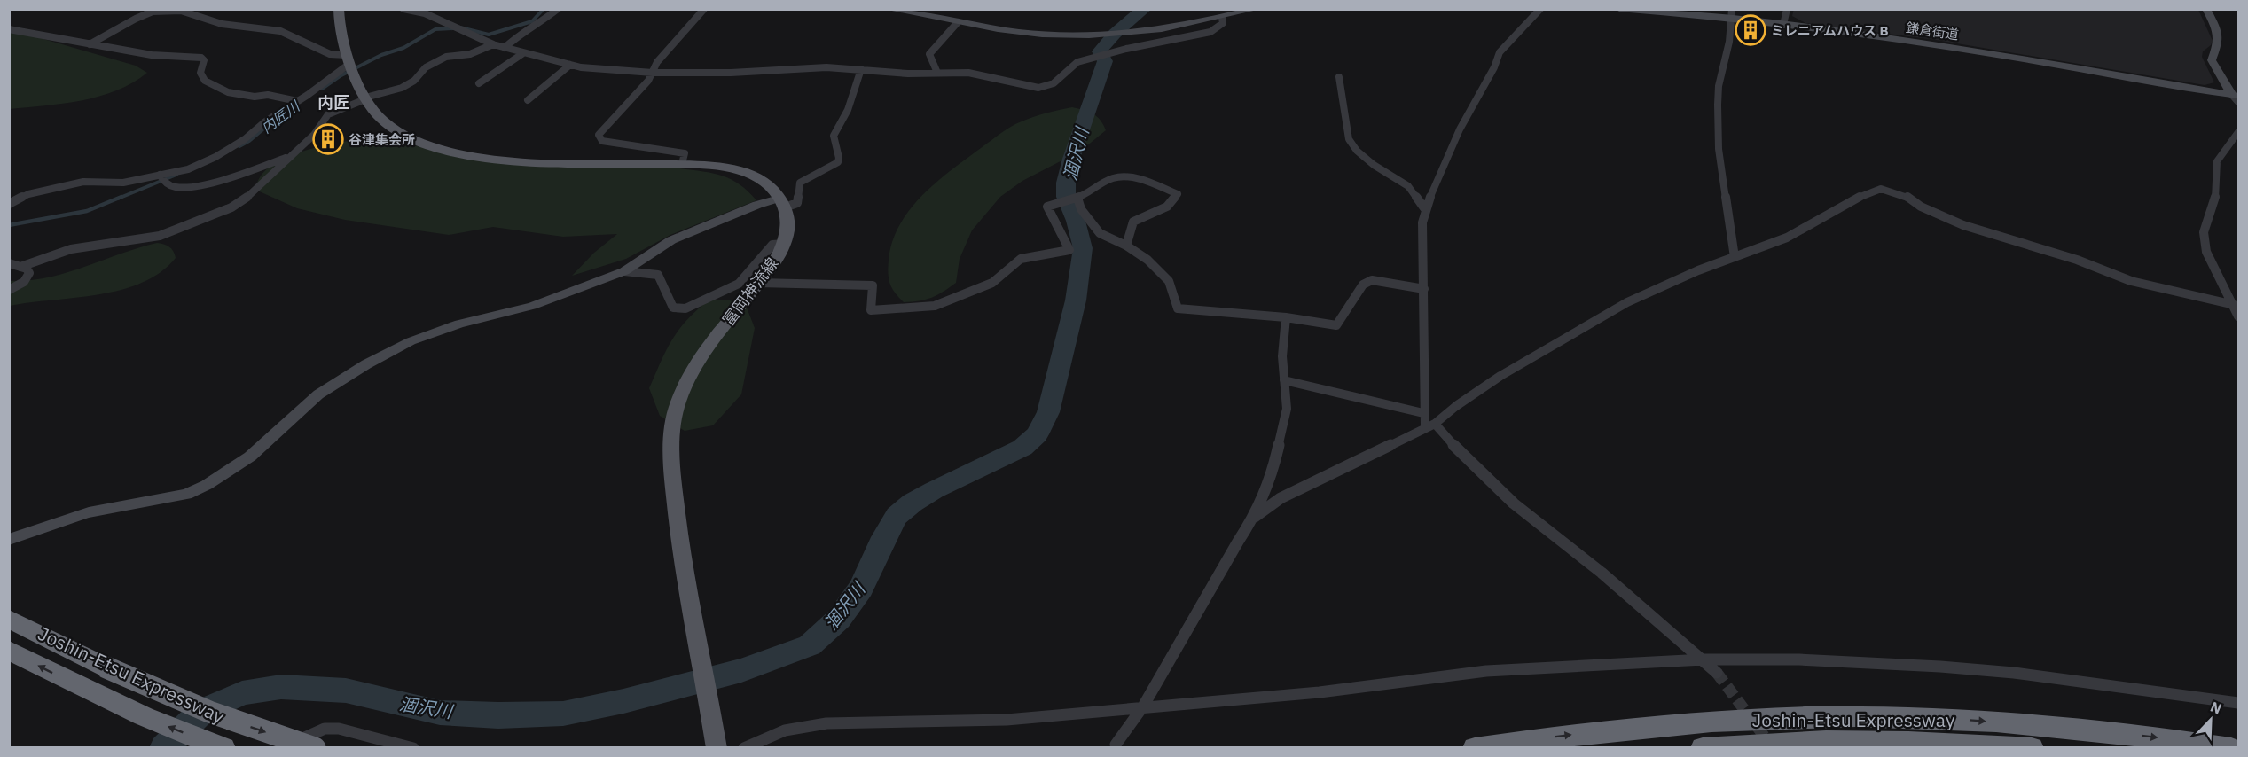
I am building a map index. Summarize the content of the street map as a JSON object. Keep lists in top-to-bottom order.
{
  "streets": {
    "highway": ["Joshin-Etsu Expressway"],
    "main road": ["富岡神流線"],
    "street": ["鎌倉街道"]
  },
  "districts": ["内匠"],
  "water": ["内匠川", "涸沢川"],
  "places": {
    "building": ["ミレニアムハウス B", "谷津集会所"]
  },
  "north": "top right"
}
